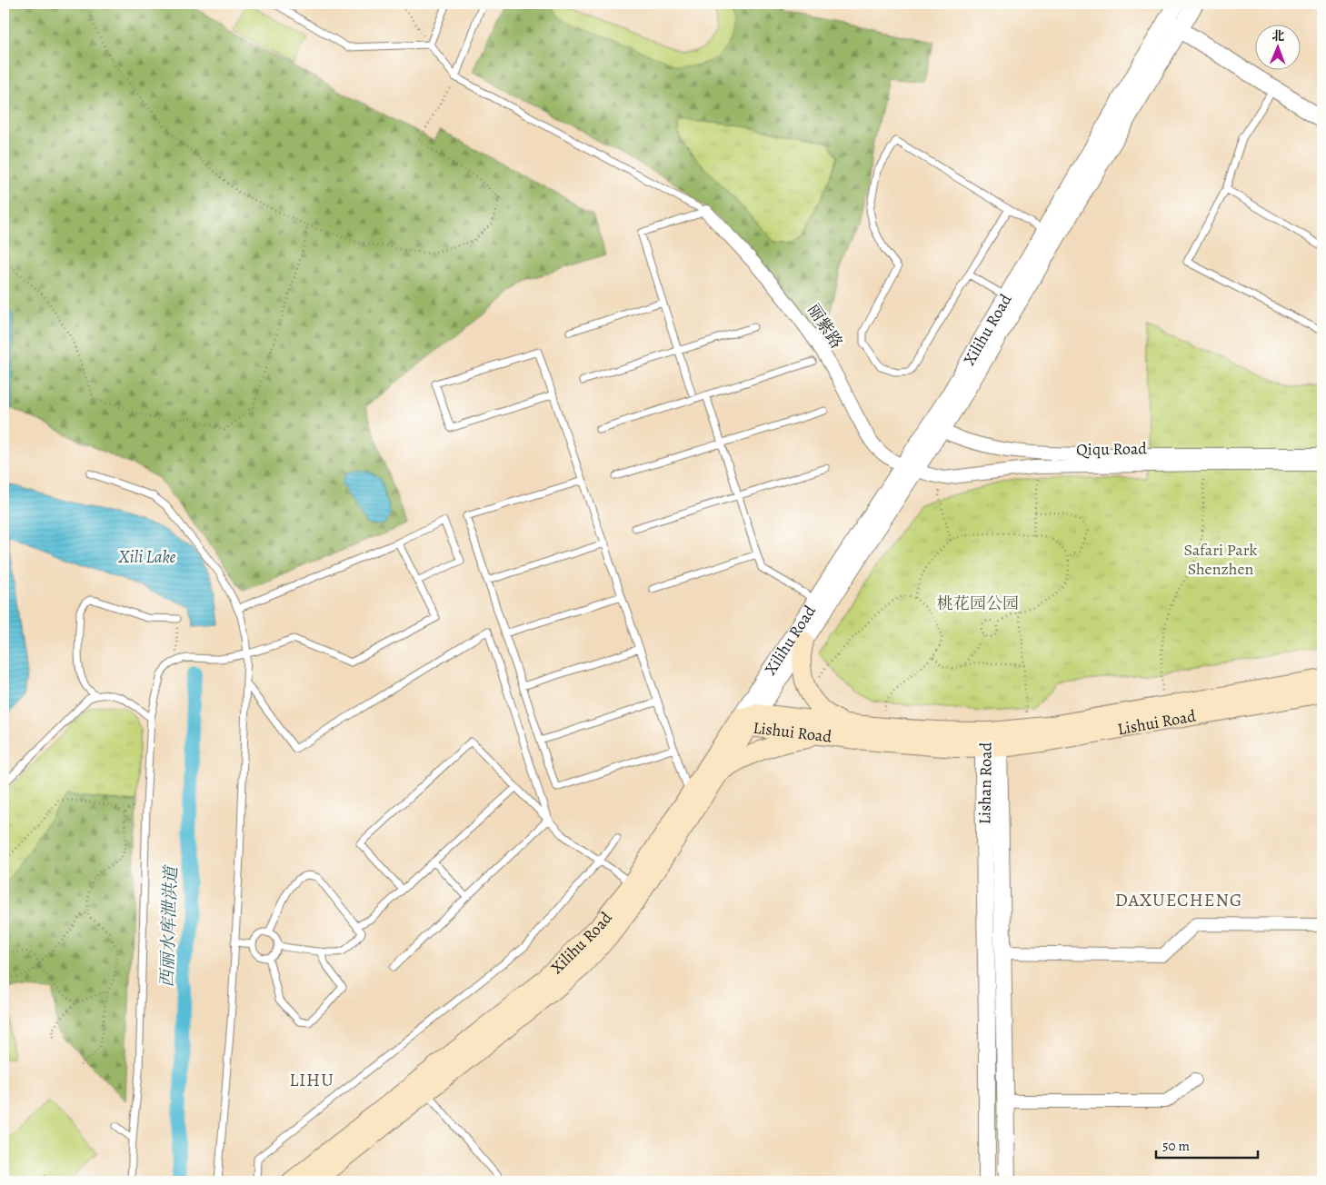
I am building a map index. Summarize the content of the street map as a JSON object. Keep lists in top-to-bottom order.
{
  "streets": {
    "main road": ["Xilihu Road", "Lishui Road"],
    "street": ["丽紫路", "Qiqu Road", "Lishan Road"]
  },
  "crossings": [
    ["丽紫路", "Xilihu Road"],
    ["丽紫路", "Qiqu Road"],
    ["Xilihu Road", "Qiqu Road"],
    ["Xilihu Road", "Lishui Road"],
    ["Lishui Road", "Lishan Road"]
  ],
  "districts": ["DAXUECHENG", "LIHU"],
  "water": ["Xili Lake", "西丽水库泄洪道"],
  "parks": ["Safari Park Shenzhen", "桃花园公园"],
  "scale_bar": "50 m",
  "north": "top"
}
